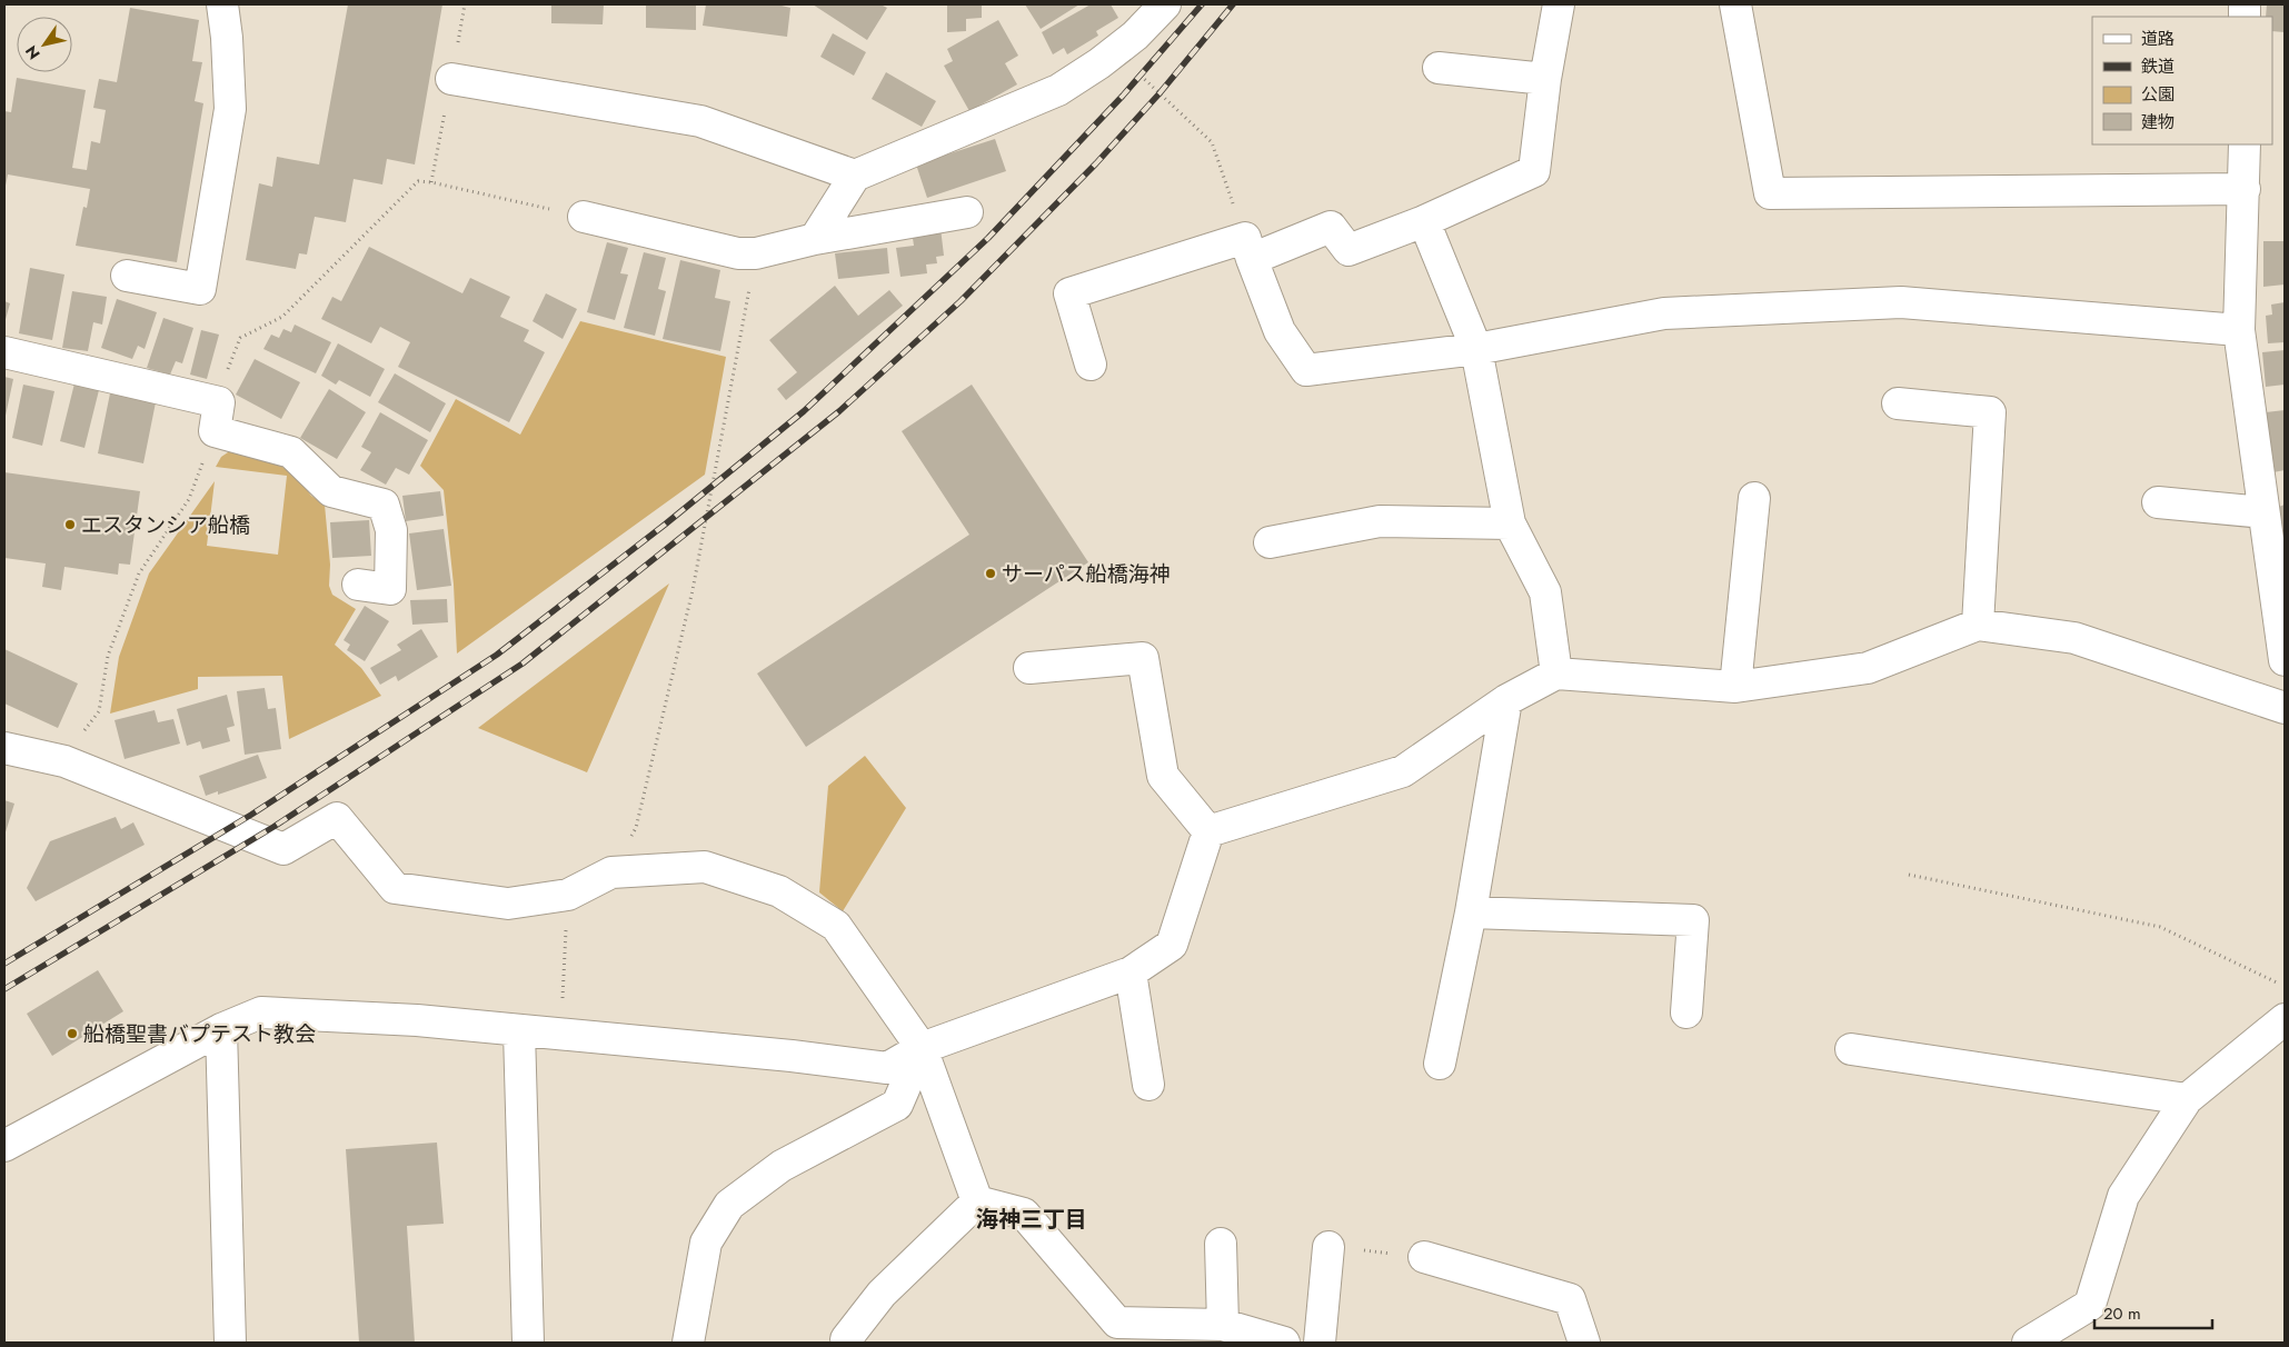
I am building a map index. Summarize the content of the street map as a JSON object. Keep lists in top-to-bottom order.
{
  "districts": ["海神三丁目"],
  "places": ["エスタンシア船橋", "サーパス船橋海神", "船橋聖書バプテスト教会"],
  "legend": [
    "道路",
    "鉄道",
    "公園",
    "建物"
  ],
  "scale_bar": "20 m",
  "north": "bottom left"
}
